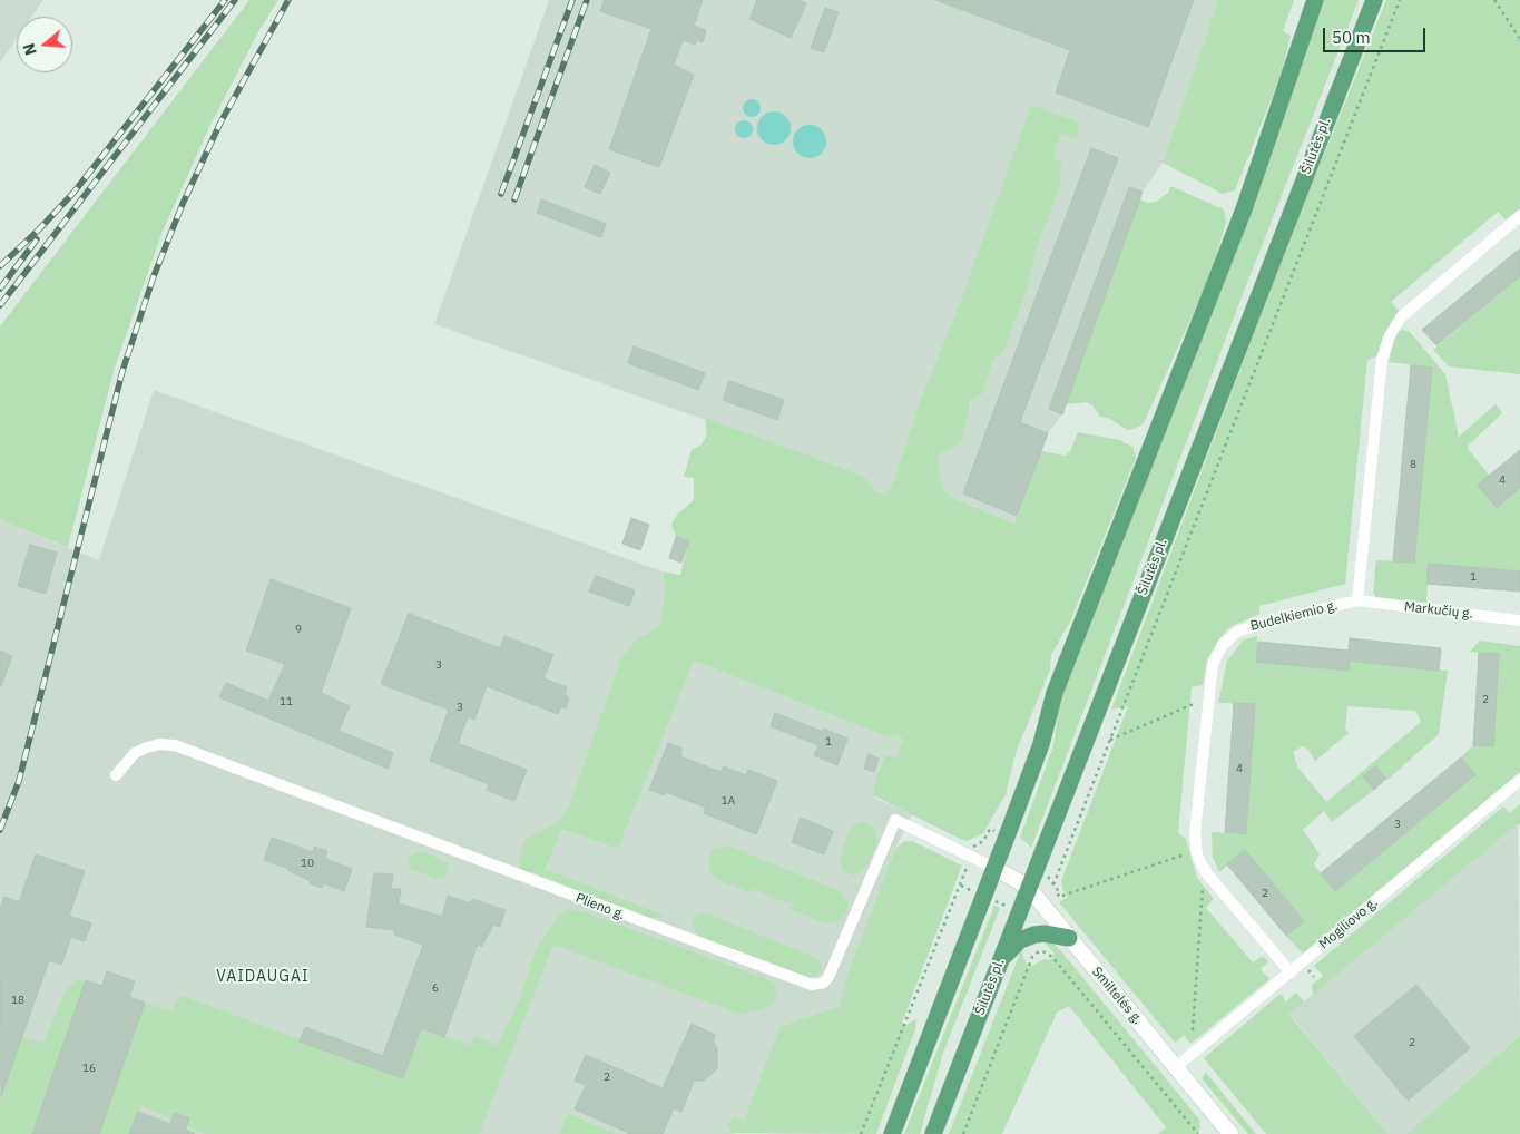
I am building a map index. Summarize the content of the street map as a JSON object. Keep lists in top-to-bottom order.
{
  "streets": {
    "main road": ["Šilutės pl."],
    "street": [
      "Markučių g.",
      "Budelkiemio g.",
      "Plieno g.",
      "Mogiliovo g.",
      "Smiltelės g."
    ]
  },
  "crossings": [
    ["Šilutės pl.", "Smiltelės g."],
    ["Markučių g.", "Budelkiemio g."],
    ["Budelkiemio g.", "Mogiliovo g."],
    ["Plieno g.", "Smiltelės g."],
    ["Mogiliovo g.", "Smiltelės g."]
  ],
  "districts": ["VAIDAUGAI"],
  "house_numbers": [
    "8",
    "4",
    "1",
    "9",
    "3",
    "2",
    "11",
    "3",
    "1",
    "4",
    "1A",
    "3",
    "10",
    "2",
    "6",
    "18",
    "2",
    "16",
    "2"
  ],
  "scale_bar": "50 m",
  "north": "left"
}
